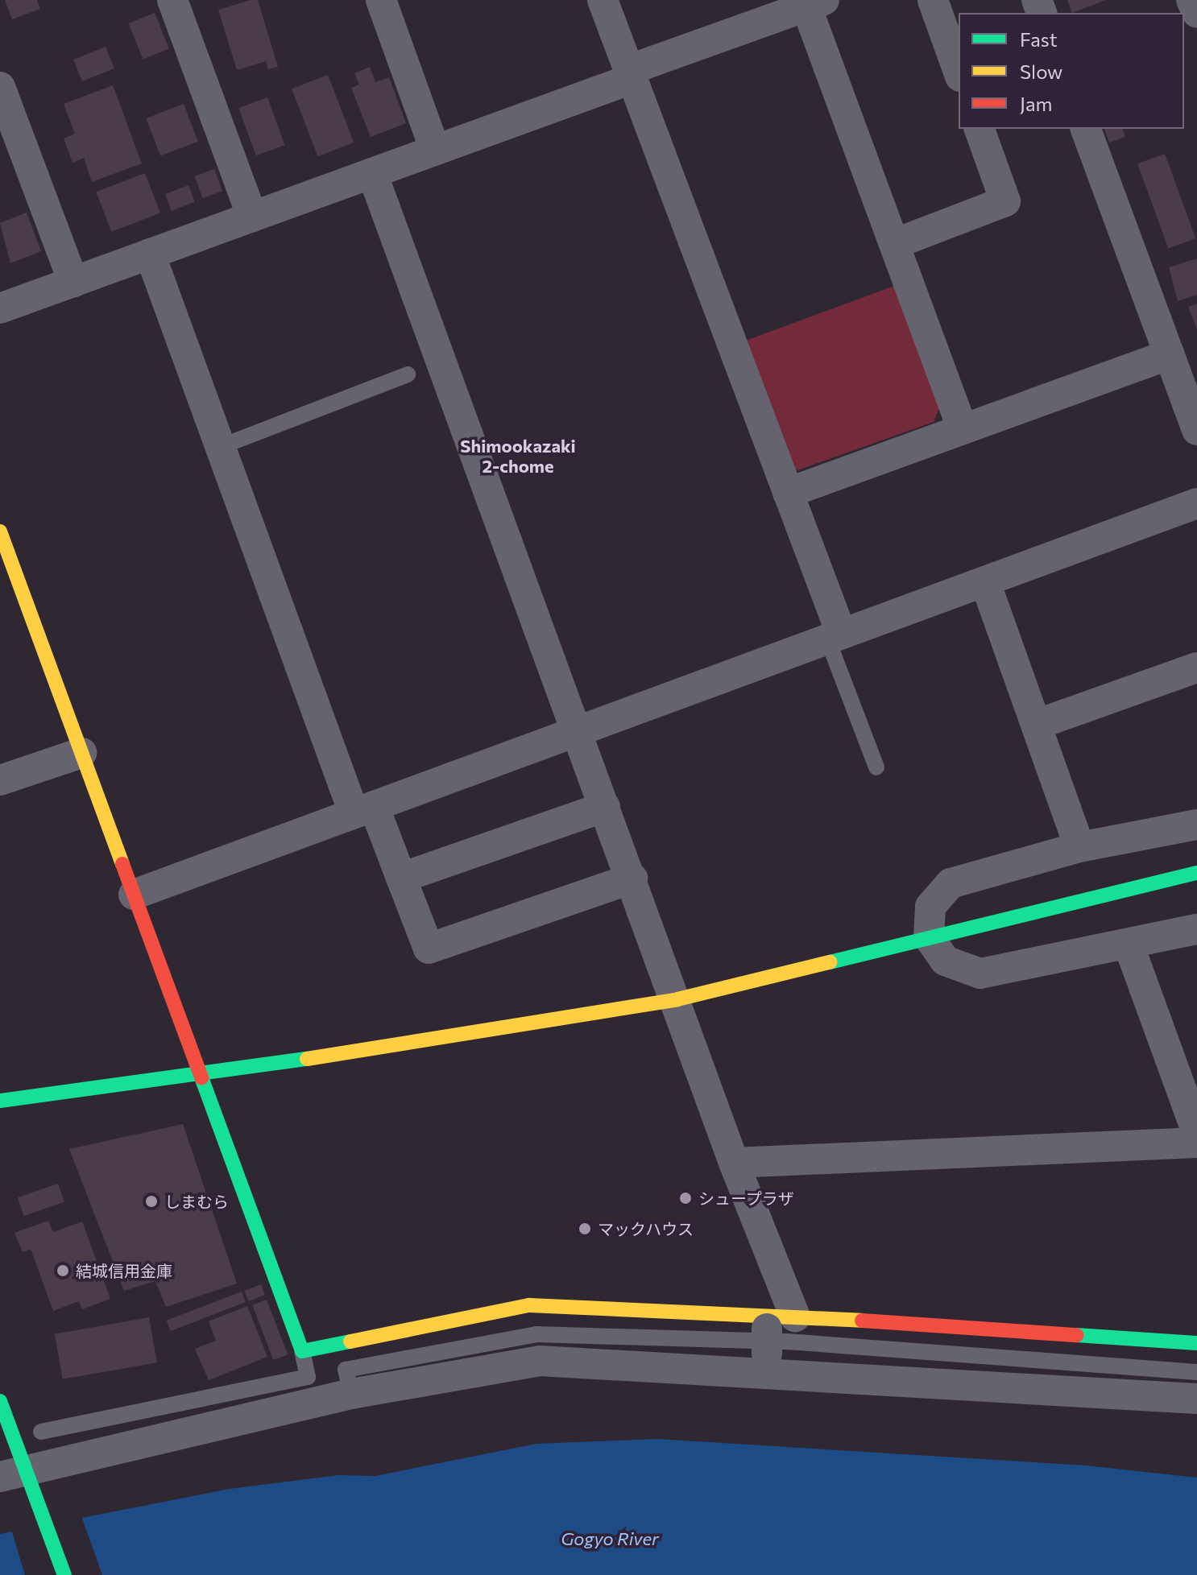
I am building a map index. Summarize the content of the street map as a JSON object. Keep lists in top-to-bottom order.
{
  "districts": ["Shimookazaki 2-chome"],
  "water": ["Gogyo River"],
  "places": [
    "シュープラザ",
    "しまむら",
    "マックハウス",
    "結城信用金庫"
  ],
  "legend": ["Fast", "Slow", "Jam"]
}
